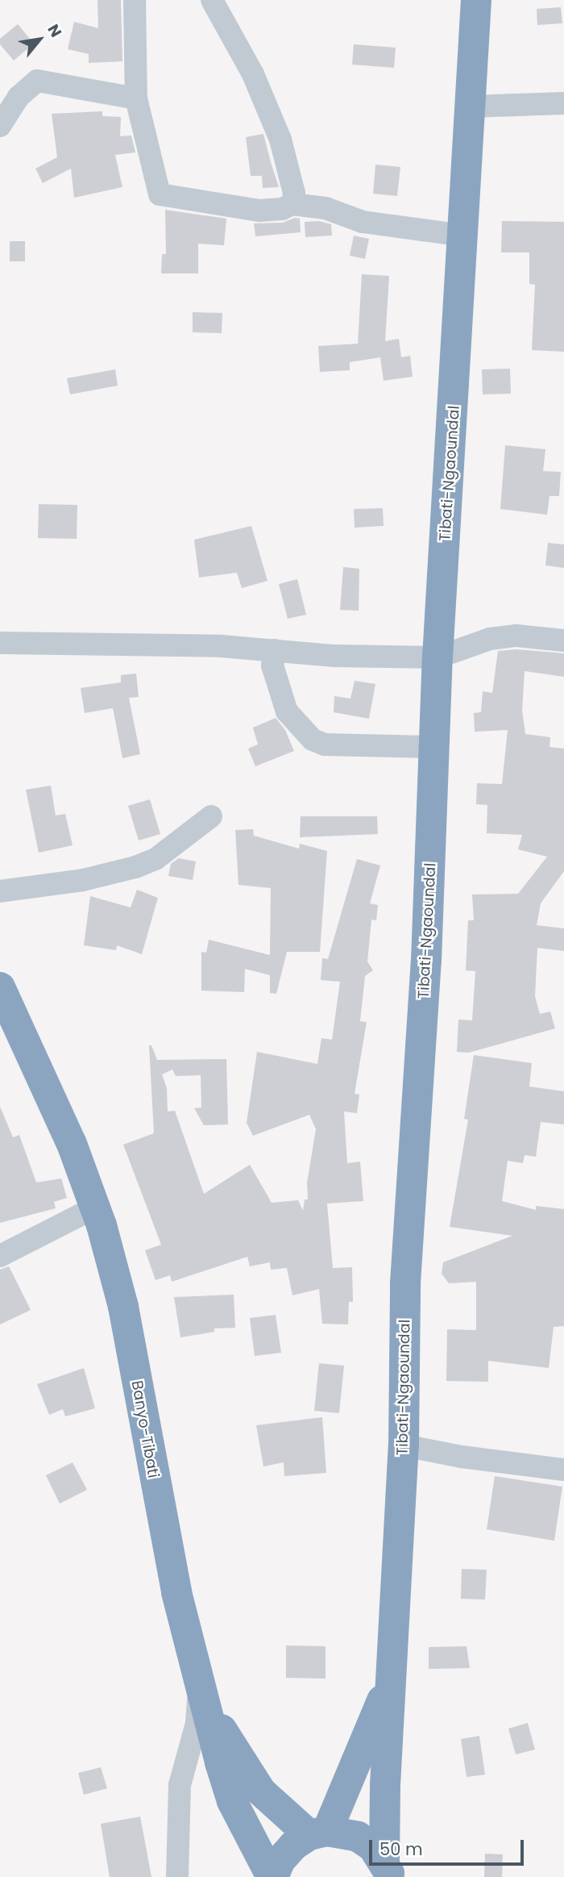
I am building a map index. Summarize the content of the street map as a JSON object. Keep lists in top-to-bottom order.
{
  "streets": {
    "highway": ["Tibati-Ngaoundal", "Banyo-Tibati"]
  },
  "scale_bar": "50 m",
  "north": "top right"
}
